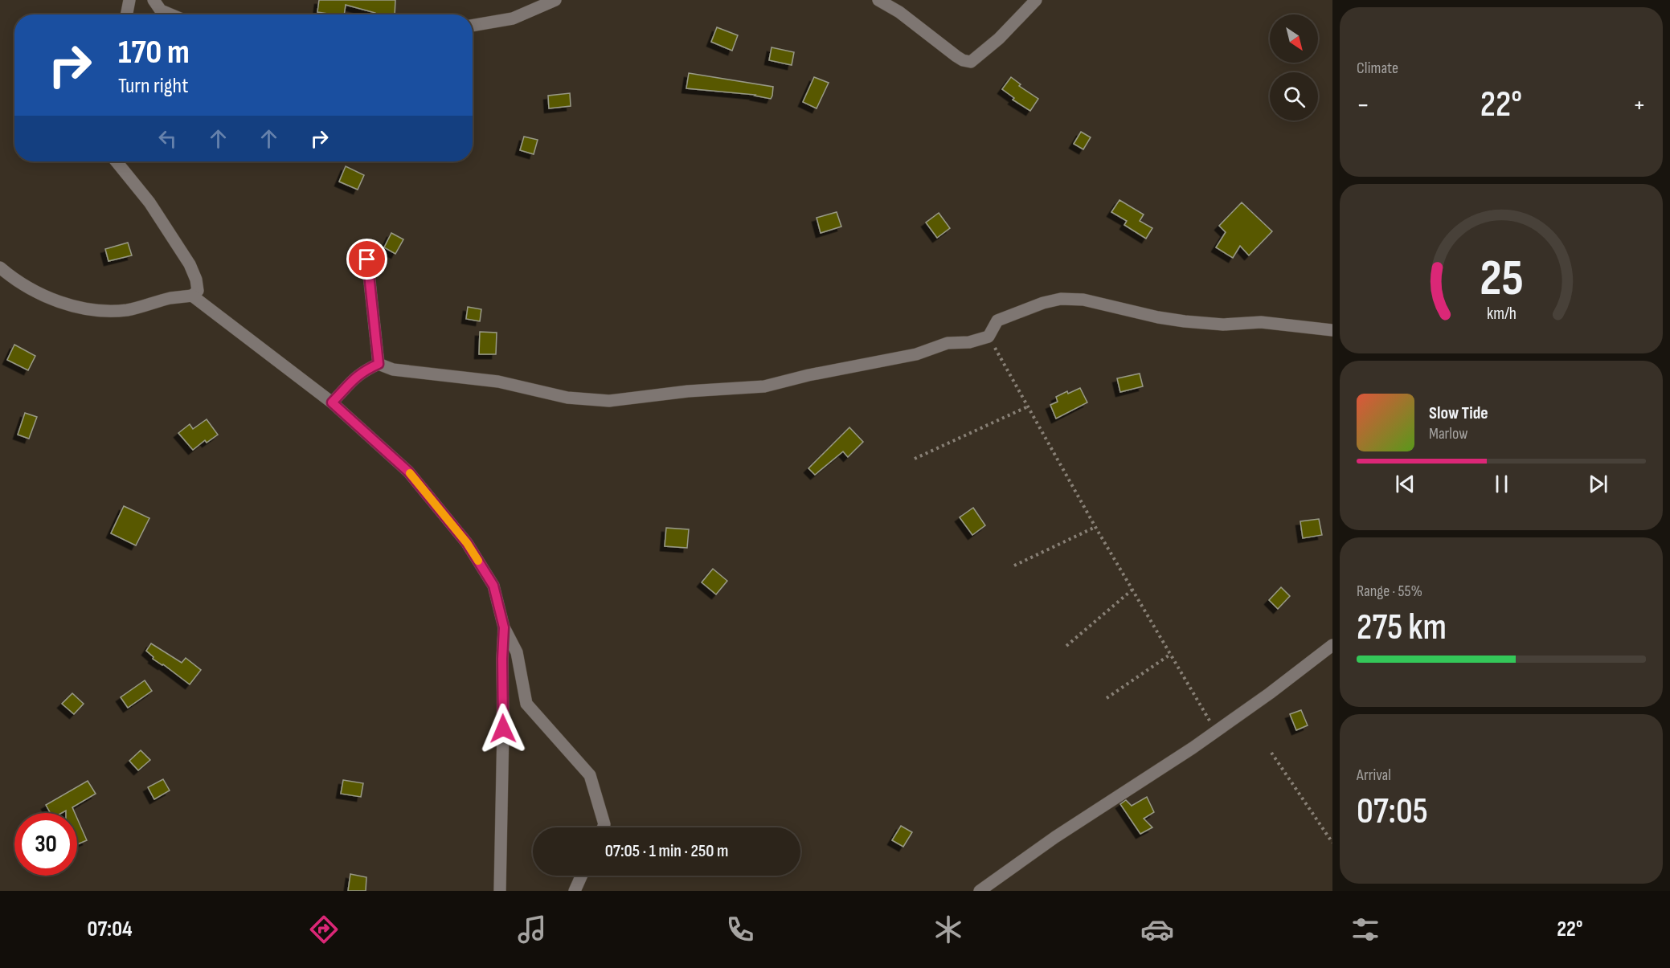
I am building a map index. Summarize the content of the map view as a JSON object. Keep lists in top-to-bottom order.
{
  "north": "bottom right",
  "page": {
    "tile": [
      "Climate",
      ["Range · 55%", "275 km"],
      ["Arrival", "07:05"]
    ],
    "turn": ["170 m", "Turn right"],
    "heat": ["−", "22°", "+"],
    "song": ["Slow Tide", "Marlow"],
    "limit": "30",
    "trip": "07:05 · 1 min · 250 m",
    "tabs": ["07:04", "22°"],
    "gauge": ["25", "km/h"]
  }
}
